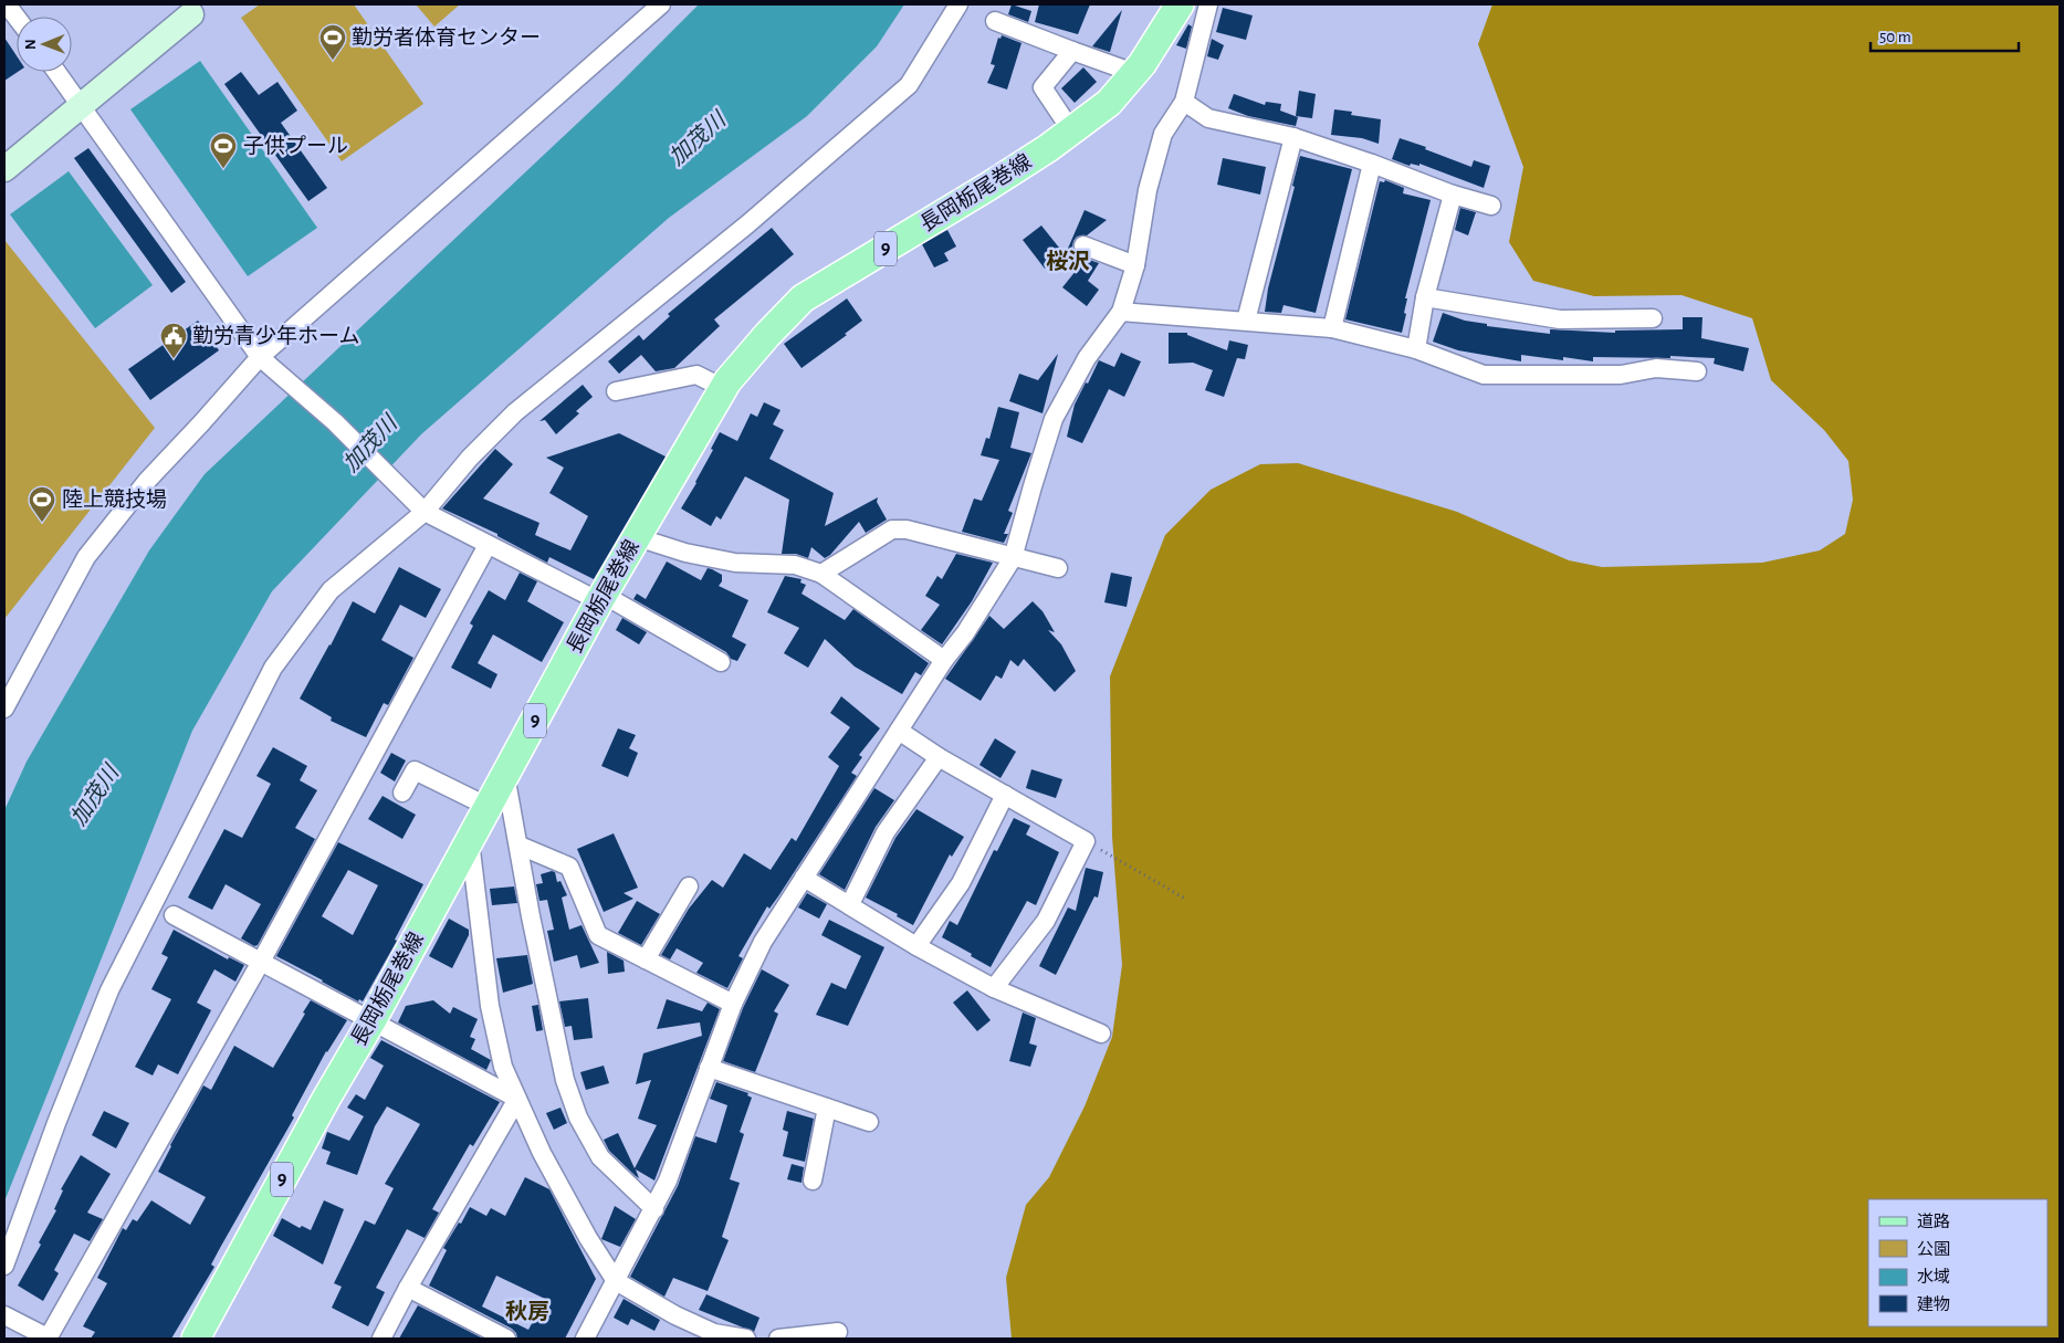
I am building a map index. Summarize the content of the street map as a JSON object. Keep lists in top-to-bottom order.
{
  "streets": {
    "main road": ["長岡栃尾巻線", "9"]
  },
  "districts": ["桜沢", "秋房"],
  "water": ["加茂川"],
  "places": {
    "sports": ["勤労者体育センター", "子供プール", "陸上競技場"],
    "public building": ["勤労青少年ホーム"]
  },
  "legend": [
    "道路",
    "公園",
    "水域",
    "建物"
  ],
  "scale_bar": "50 m",
  "north": "left"
}
